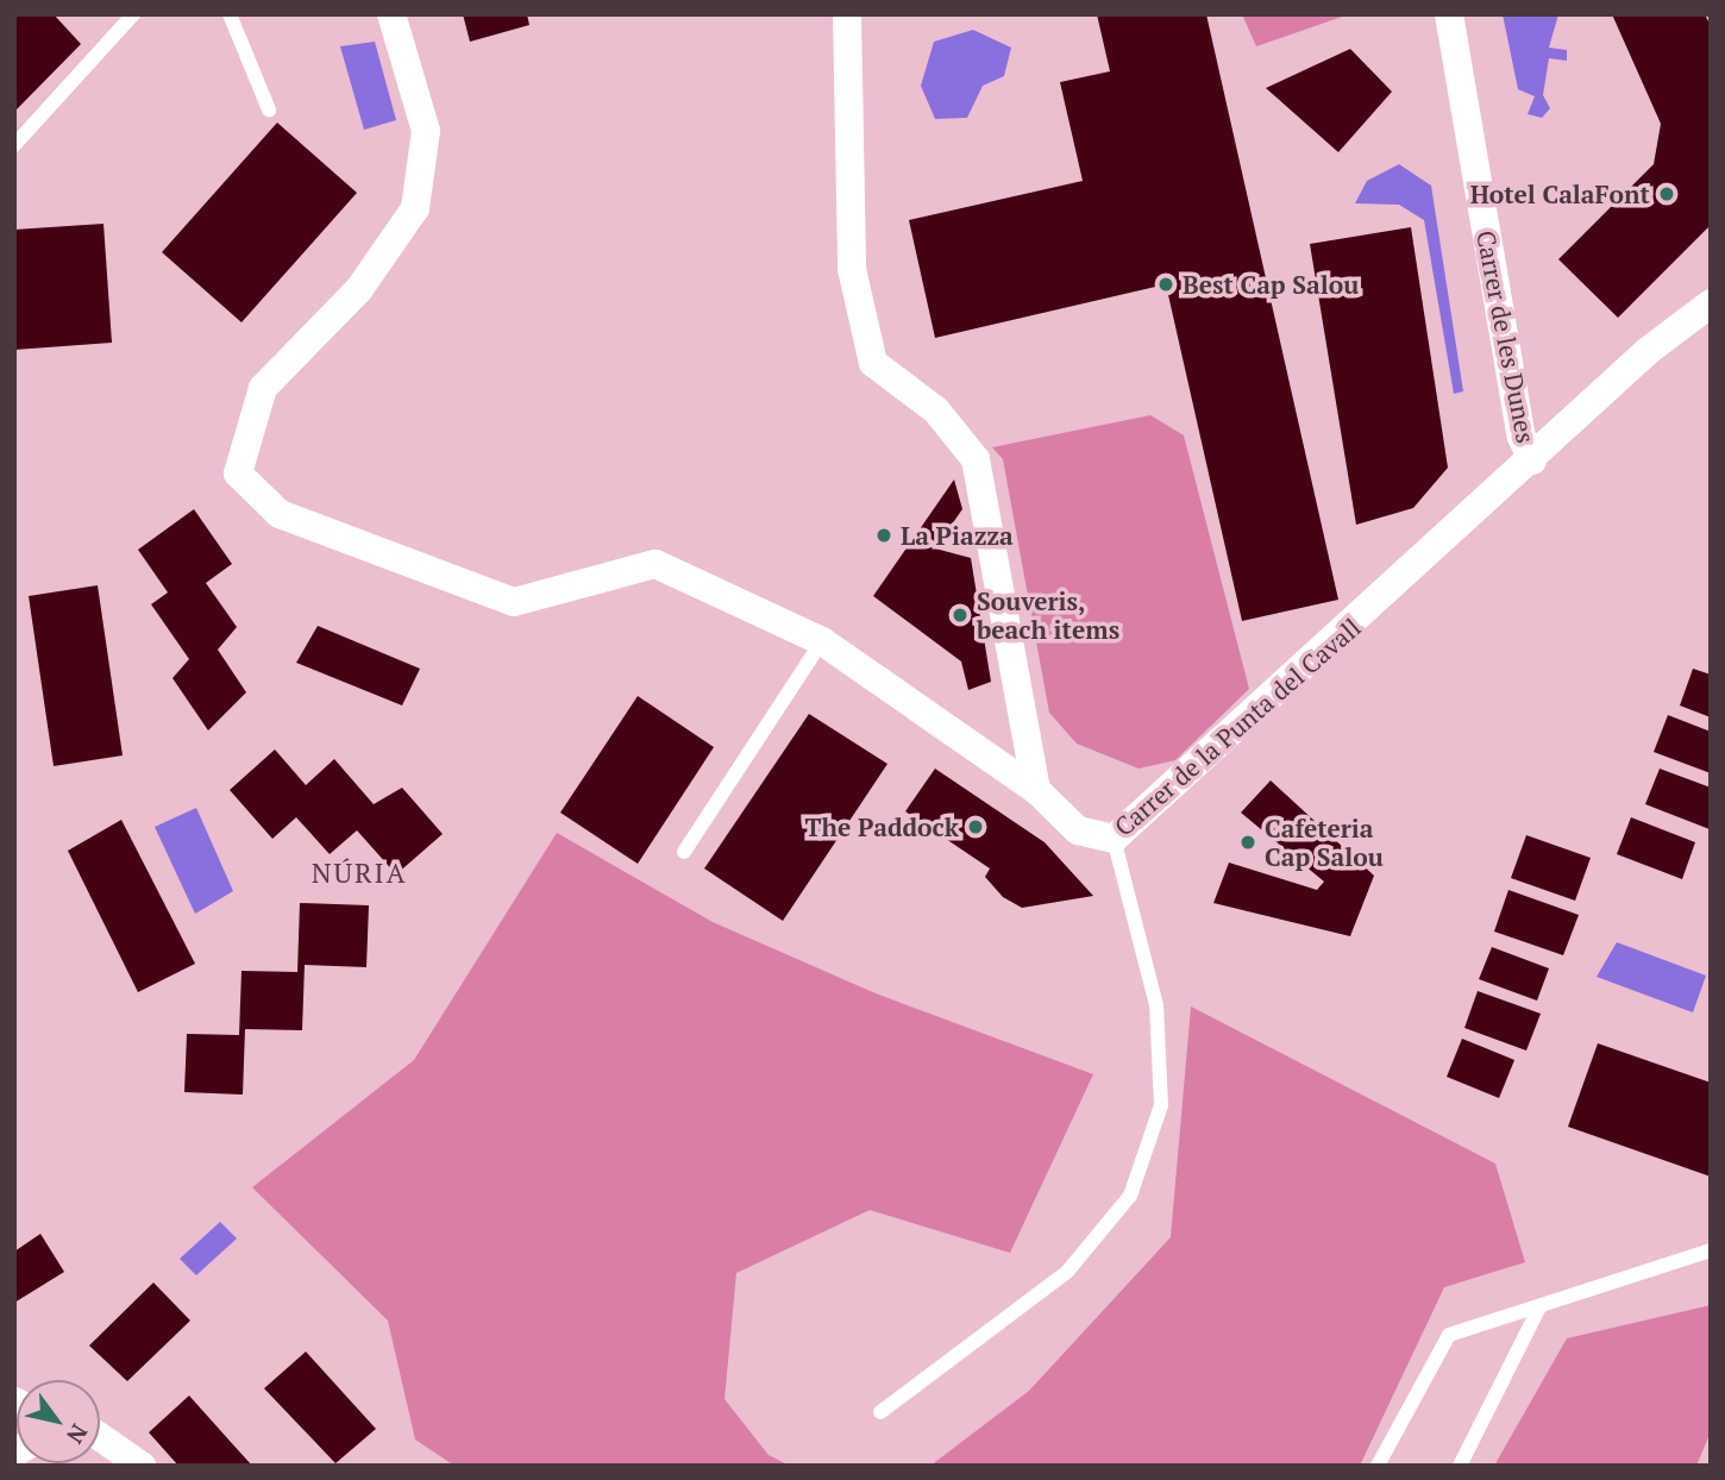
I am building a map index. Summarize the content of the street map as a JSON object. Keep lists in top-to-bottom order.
{
  "streets": {
    "street": ["Carrer de les Dunes", "Carrer de la Punta del Cavall"]
  },
  "crossings": [
    ["Carrer de les Dunes", "Carrer de la Punta del Cavall"]
  ],
  "districts": ["NÚRIA"],
  "places": [
    "Hotel CalaFont",
    "Best Cap Salou",
    "La Piazza",
    "Souveris, beach items",
    "The Paddock",
    "Cafeteria Cap Salou"
  ],
  "north": "bottom right"
}
